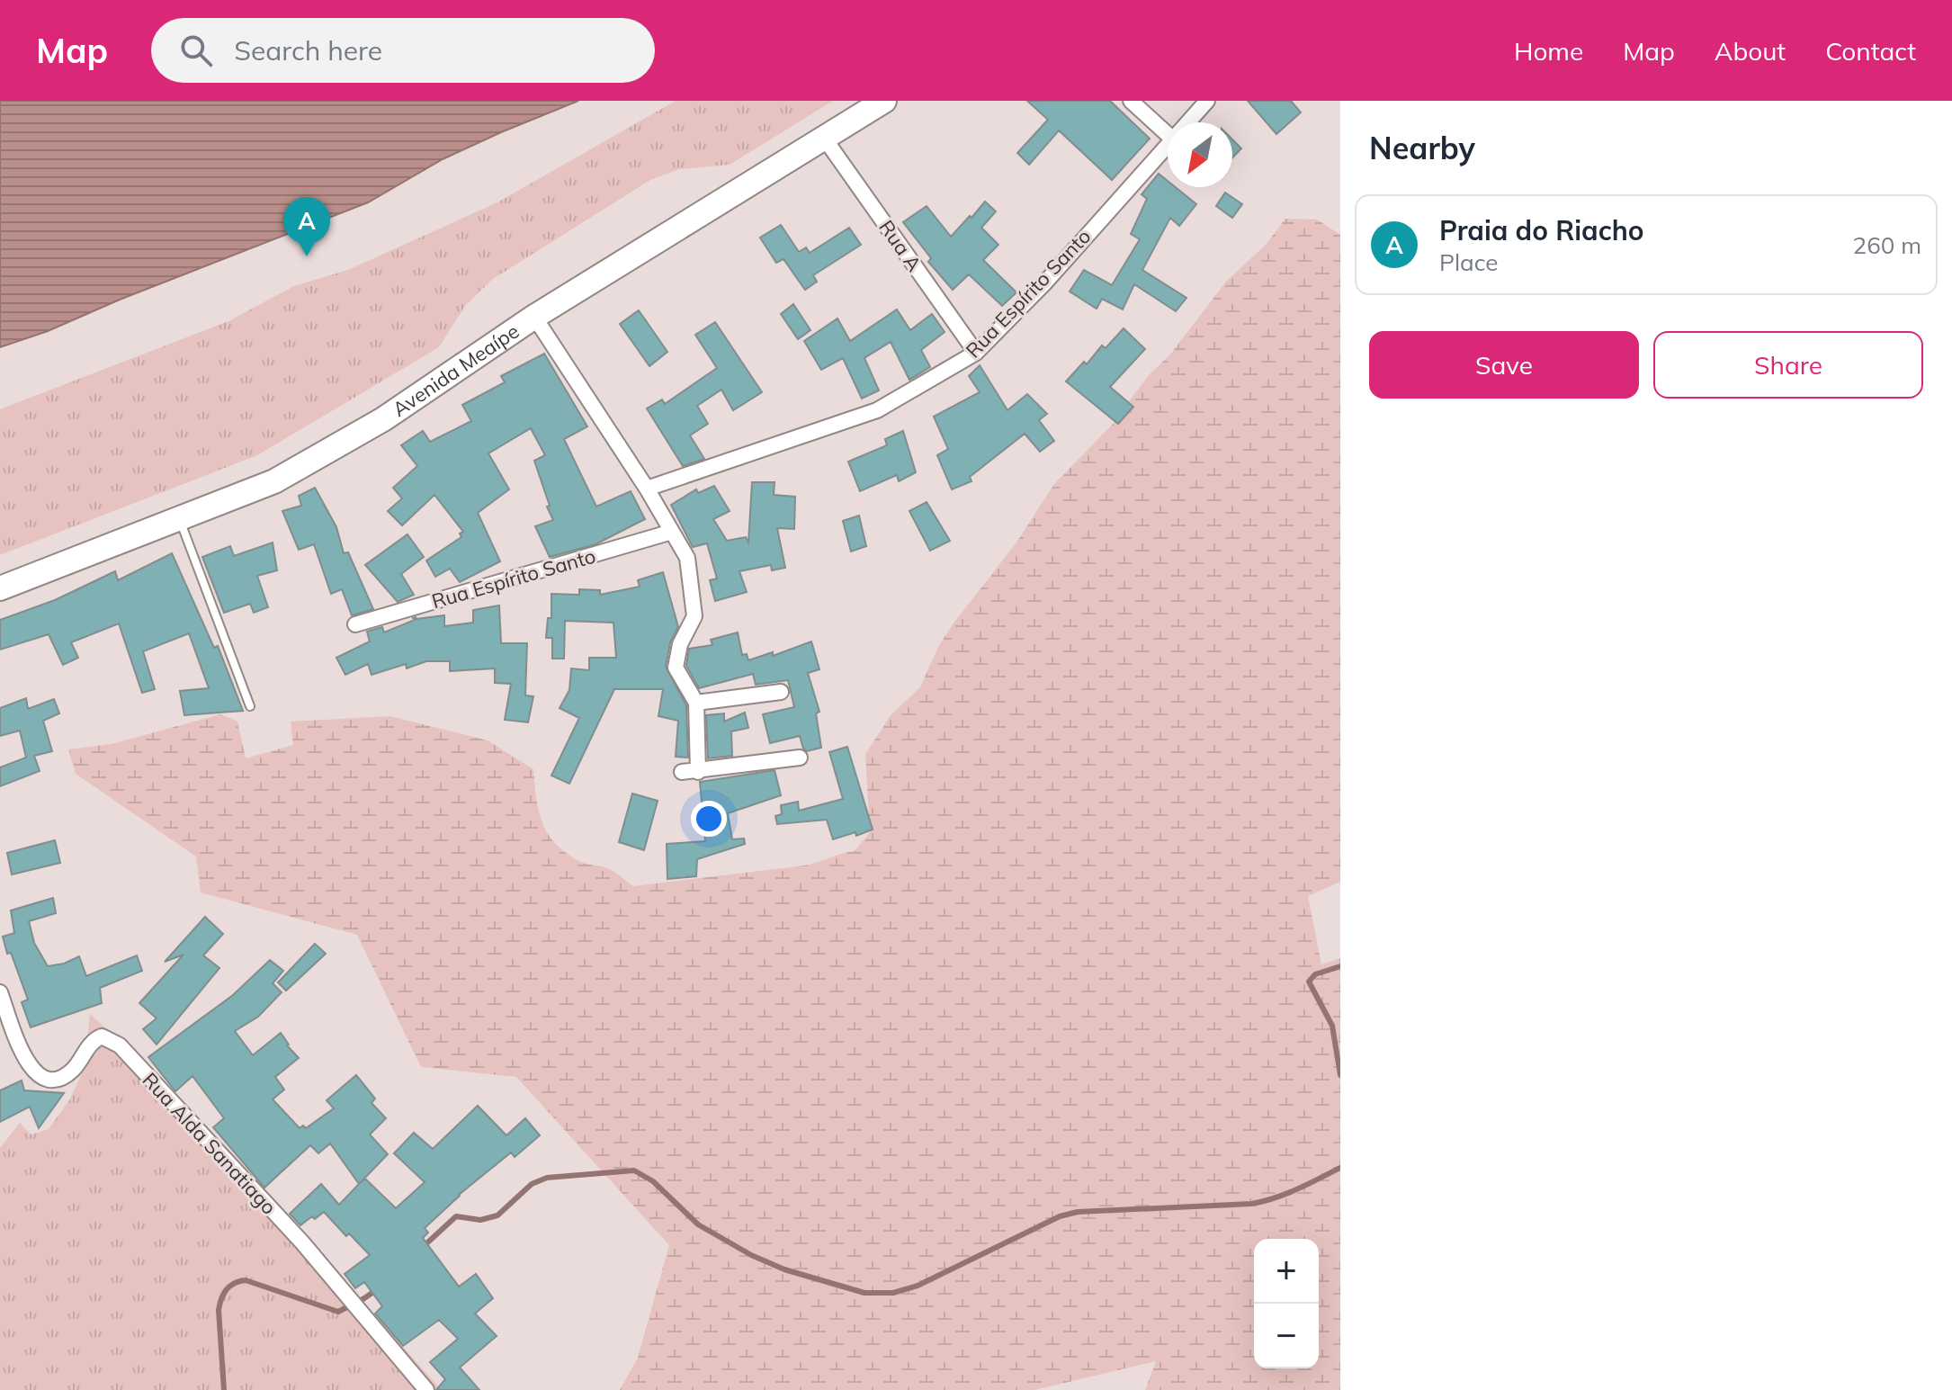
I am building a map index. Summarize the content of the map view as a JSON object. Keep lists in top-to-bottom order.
{
  "streets": {
    "main road": ["Avenida Meaípe"],
    "street": ["Rua A", "Rua Espírito Santo", "Rua Alda Sanatiago"]
  },
  "crossings": [
    ["Rua A", "Rua Espírito Santo"],
    ["Rua A", "Avenida Meaípe"]
  ],
  "north": "bottom left",
  "page": {
    "header": "Map",
    "search": "Search here",
    "nav": [
      "Home",
      "Map",
      "About",
      "Contact"
    ],
    "heading": "Nearby",
    "list": [
      {
        "mark": "A",
        "name": "Praia do Riacho",
        "note": "Place",
        "value": "260 m"
      }
    ],
    "pins": "A",
    "buttons": ["Save", "Share"],
    "map_buttons": ["+", "−"]
  }
}
